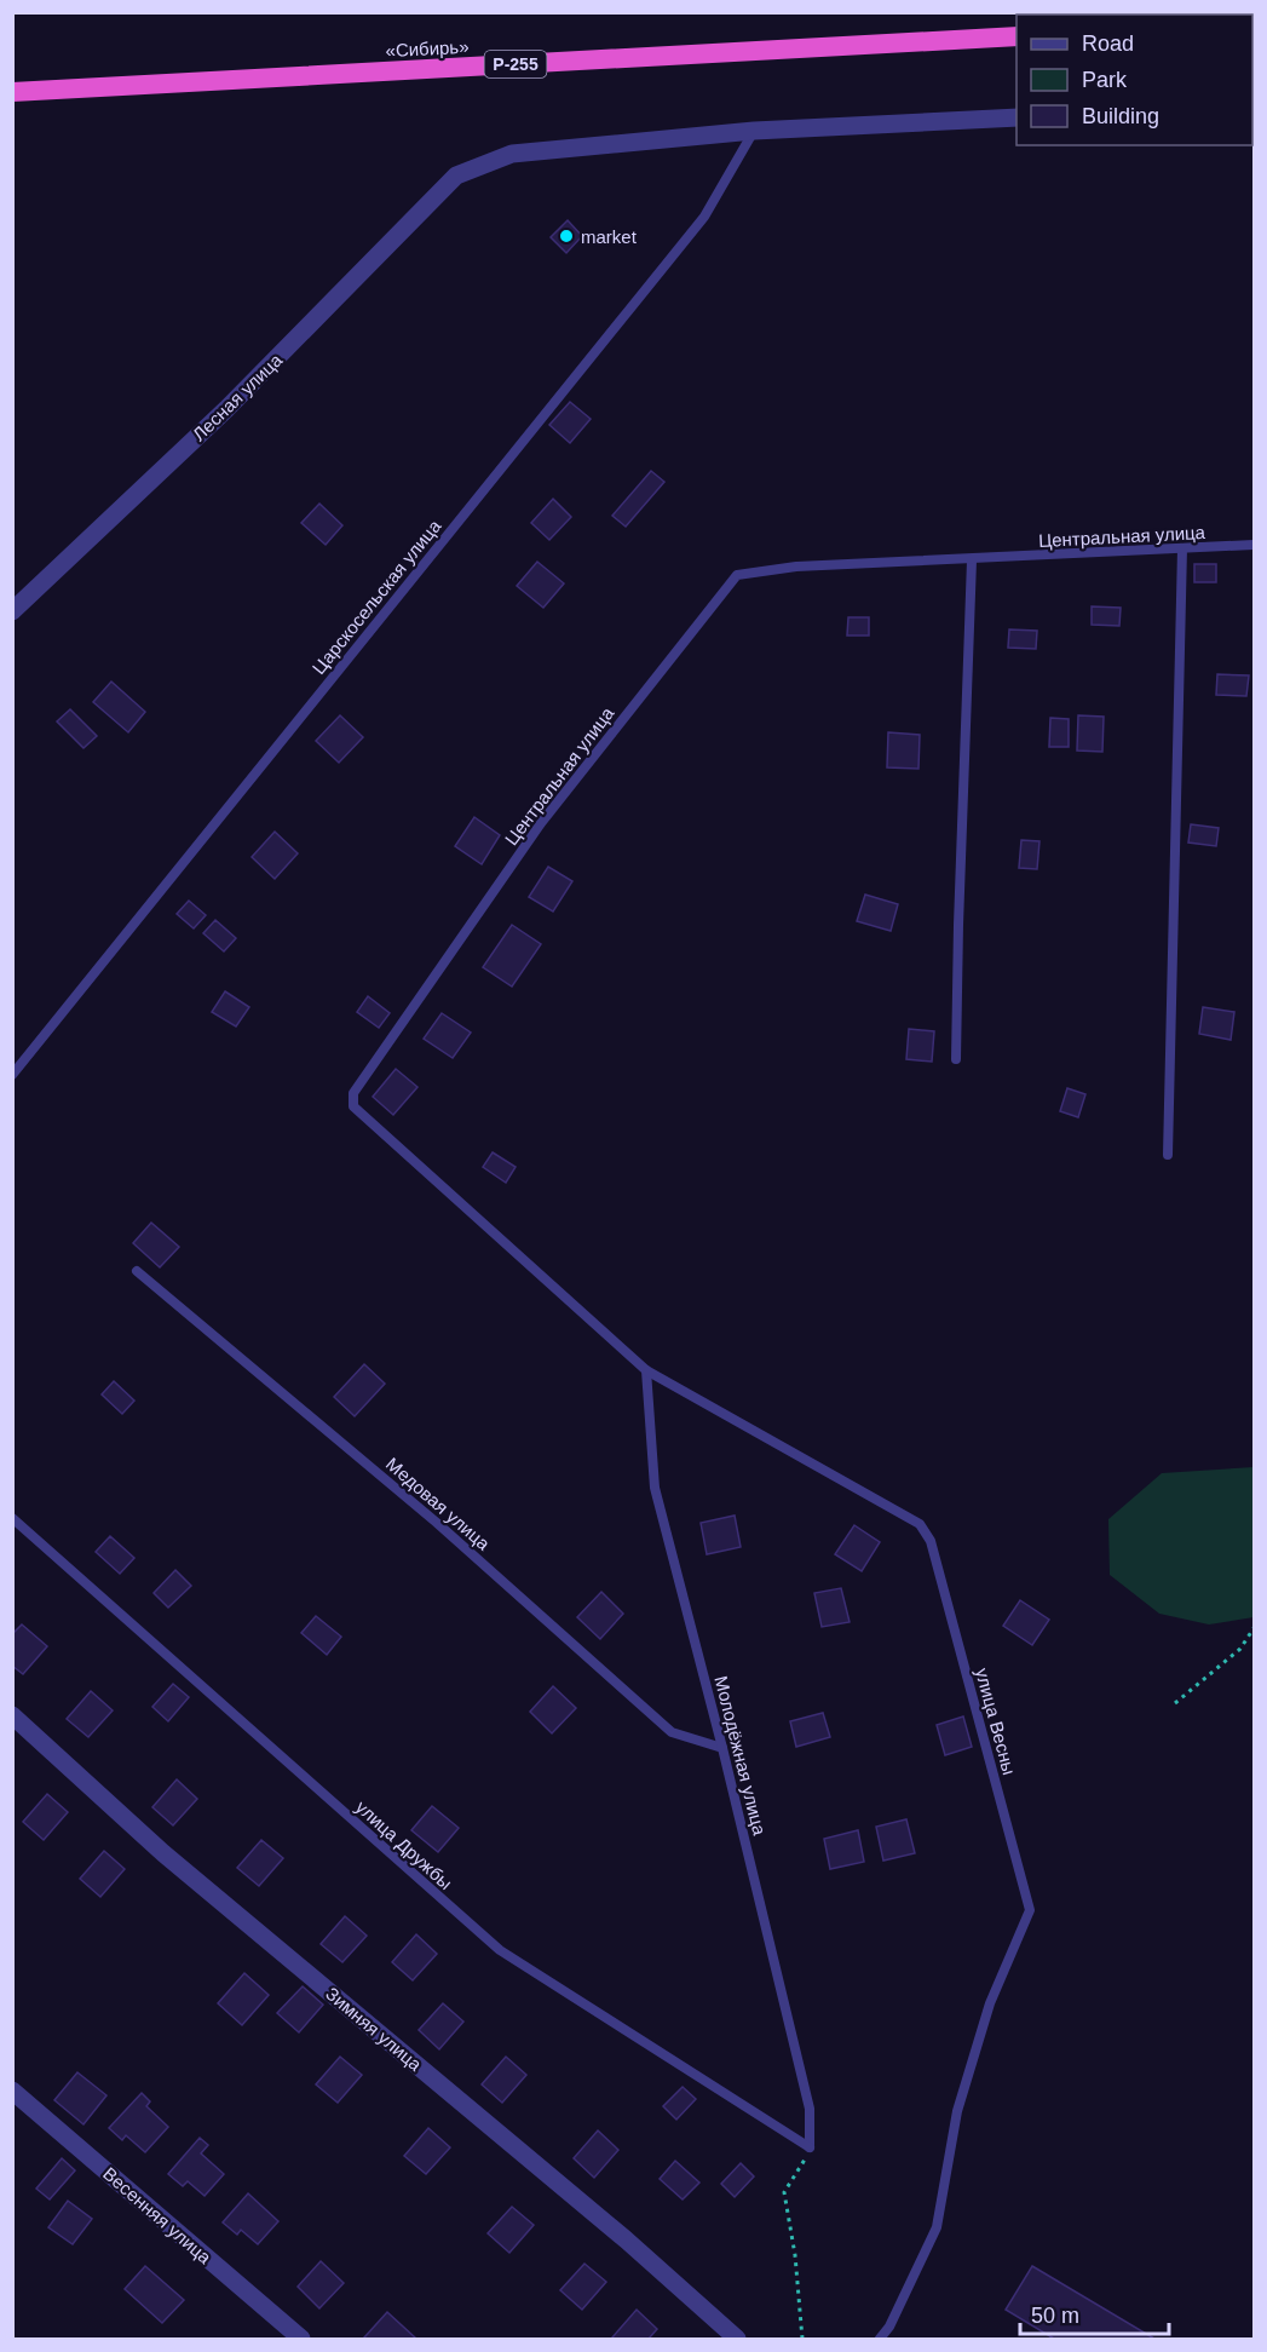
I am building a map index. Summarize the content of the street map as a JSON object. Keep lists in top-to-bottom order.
{
  "streets": {
    "highway": ["«Сибирь»", "Р-255"],
    "street": ["Лесная улица", "Зимняя улица", "Весенняя улица"],
    "lane": [
      "Центральная улица",
      "Царскосельская улица",
      "Медовая улица",
      "улица Весны",
      "Молодёжная улица",
      "улица Дружбы"
    ]
  },
  "crossings": [
    ["Лесная улица", "Царскосельская улица"],
    ["Центральная улица", "улица Весны"],
    ["Центральная улица", "Молодёжная улица"],
    ["Медовая улица", "Молодёжная улица"],
    ["Молодёжная улица", "улица Дружбы"]
  ],
  "places": ["market"],
  "legend": ["Road", "Park", "Building"],
  "scale_bar": "50 m"
}
